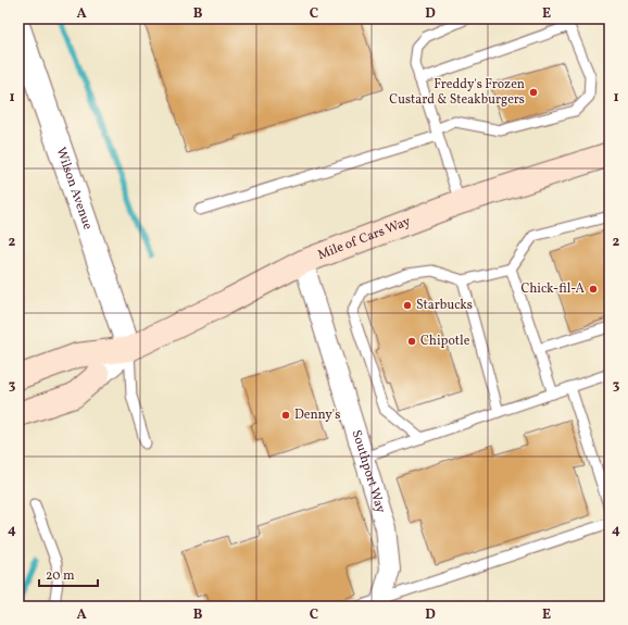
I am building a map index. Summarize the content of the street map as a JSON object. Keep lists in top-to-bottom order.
{
  "streets": {
    "main road": ["Mile of Cars Way"],
    "street": ["Wilson Avenue", "Southport Way"]
  },
  "crossings": [
    ["Wilson Avenue", "Mile of Cars Way"],
    ["Mile of Cars Way", "Southport Way"]
  ],
  "places": [
    "Freddy's Frozen Custard & Steakburgers",
    "Chick-fil-A",
    "Starbucks",
    "Chipotle",
    "Denny's"
  ],
  "scale_bar": "20 m",
  "grid": {
    "columns": [
      "A",
      "B",
      "C",
      "D",
      "E"
    ],
    "rows": [
      "1",
      "2",
      "3",
      "4"
    ]
  }
}
